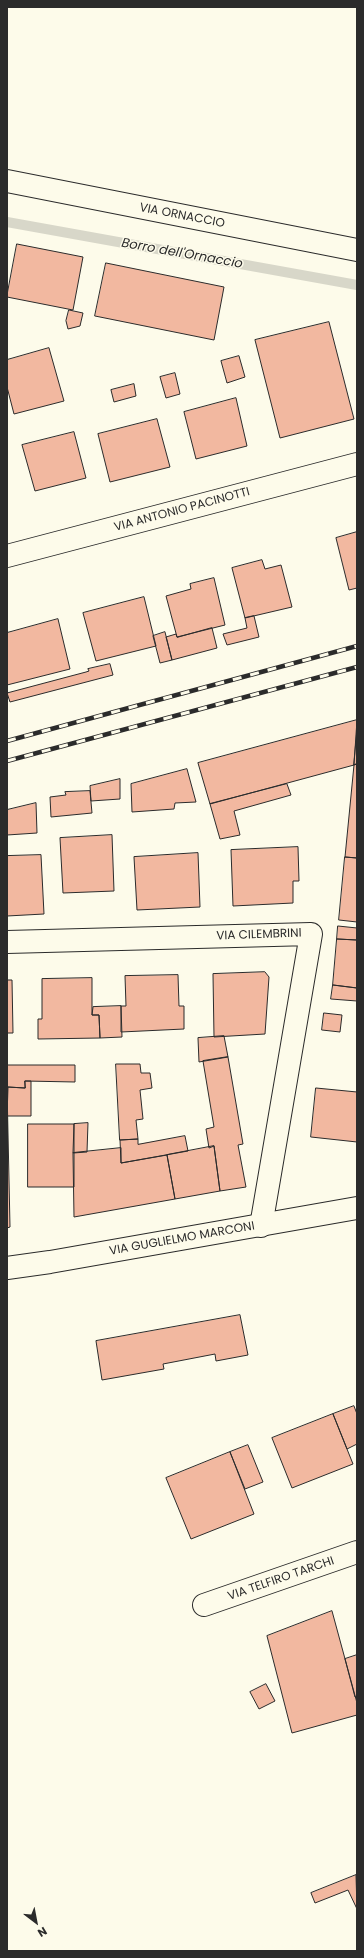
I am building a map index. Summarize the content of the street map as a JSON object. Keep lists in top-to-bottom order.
{
  "streets": {
    "street": [
      "VIA ORNACCIO",
      "VIA ANTONIO PACINOTTI",
      "VIA CILEMBRINI",
      "VIA GUGLIELMO MARCONI",
      "VIA TELFIRO TARCHI"
    ]
  },
  "crossings": [
    ["VIA CILEMBRINI", "VIA GUGLIELMO MARCONI"]
  ],
  "water": ["Borro dell'Ornaccio"],
  "north": "bottom right"
}
